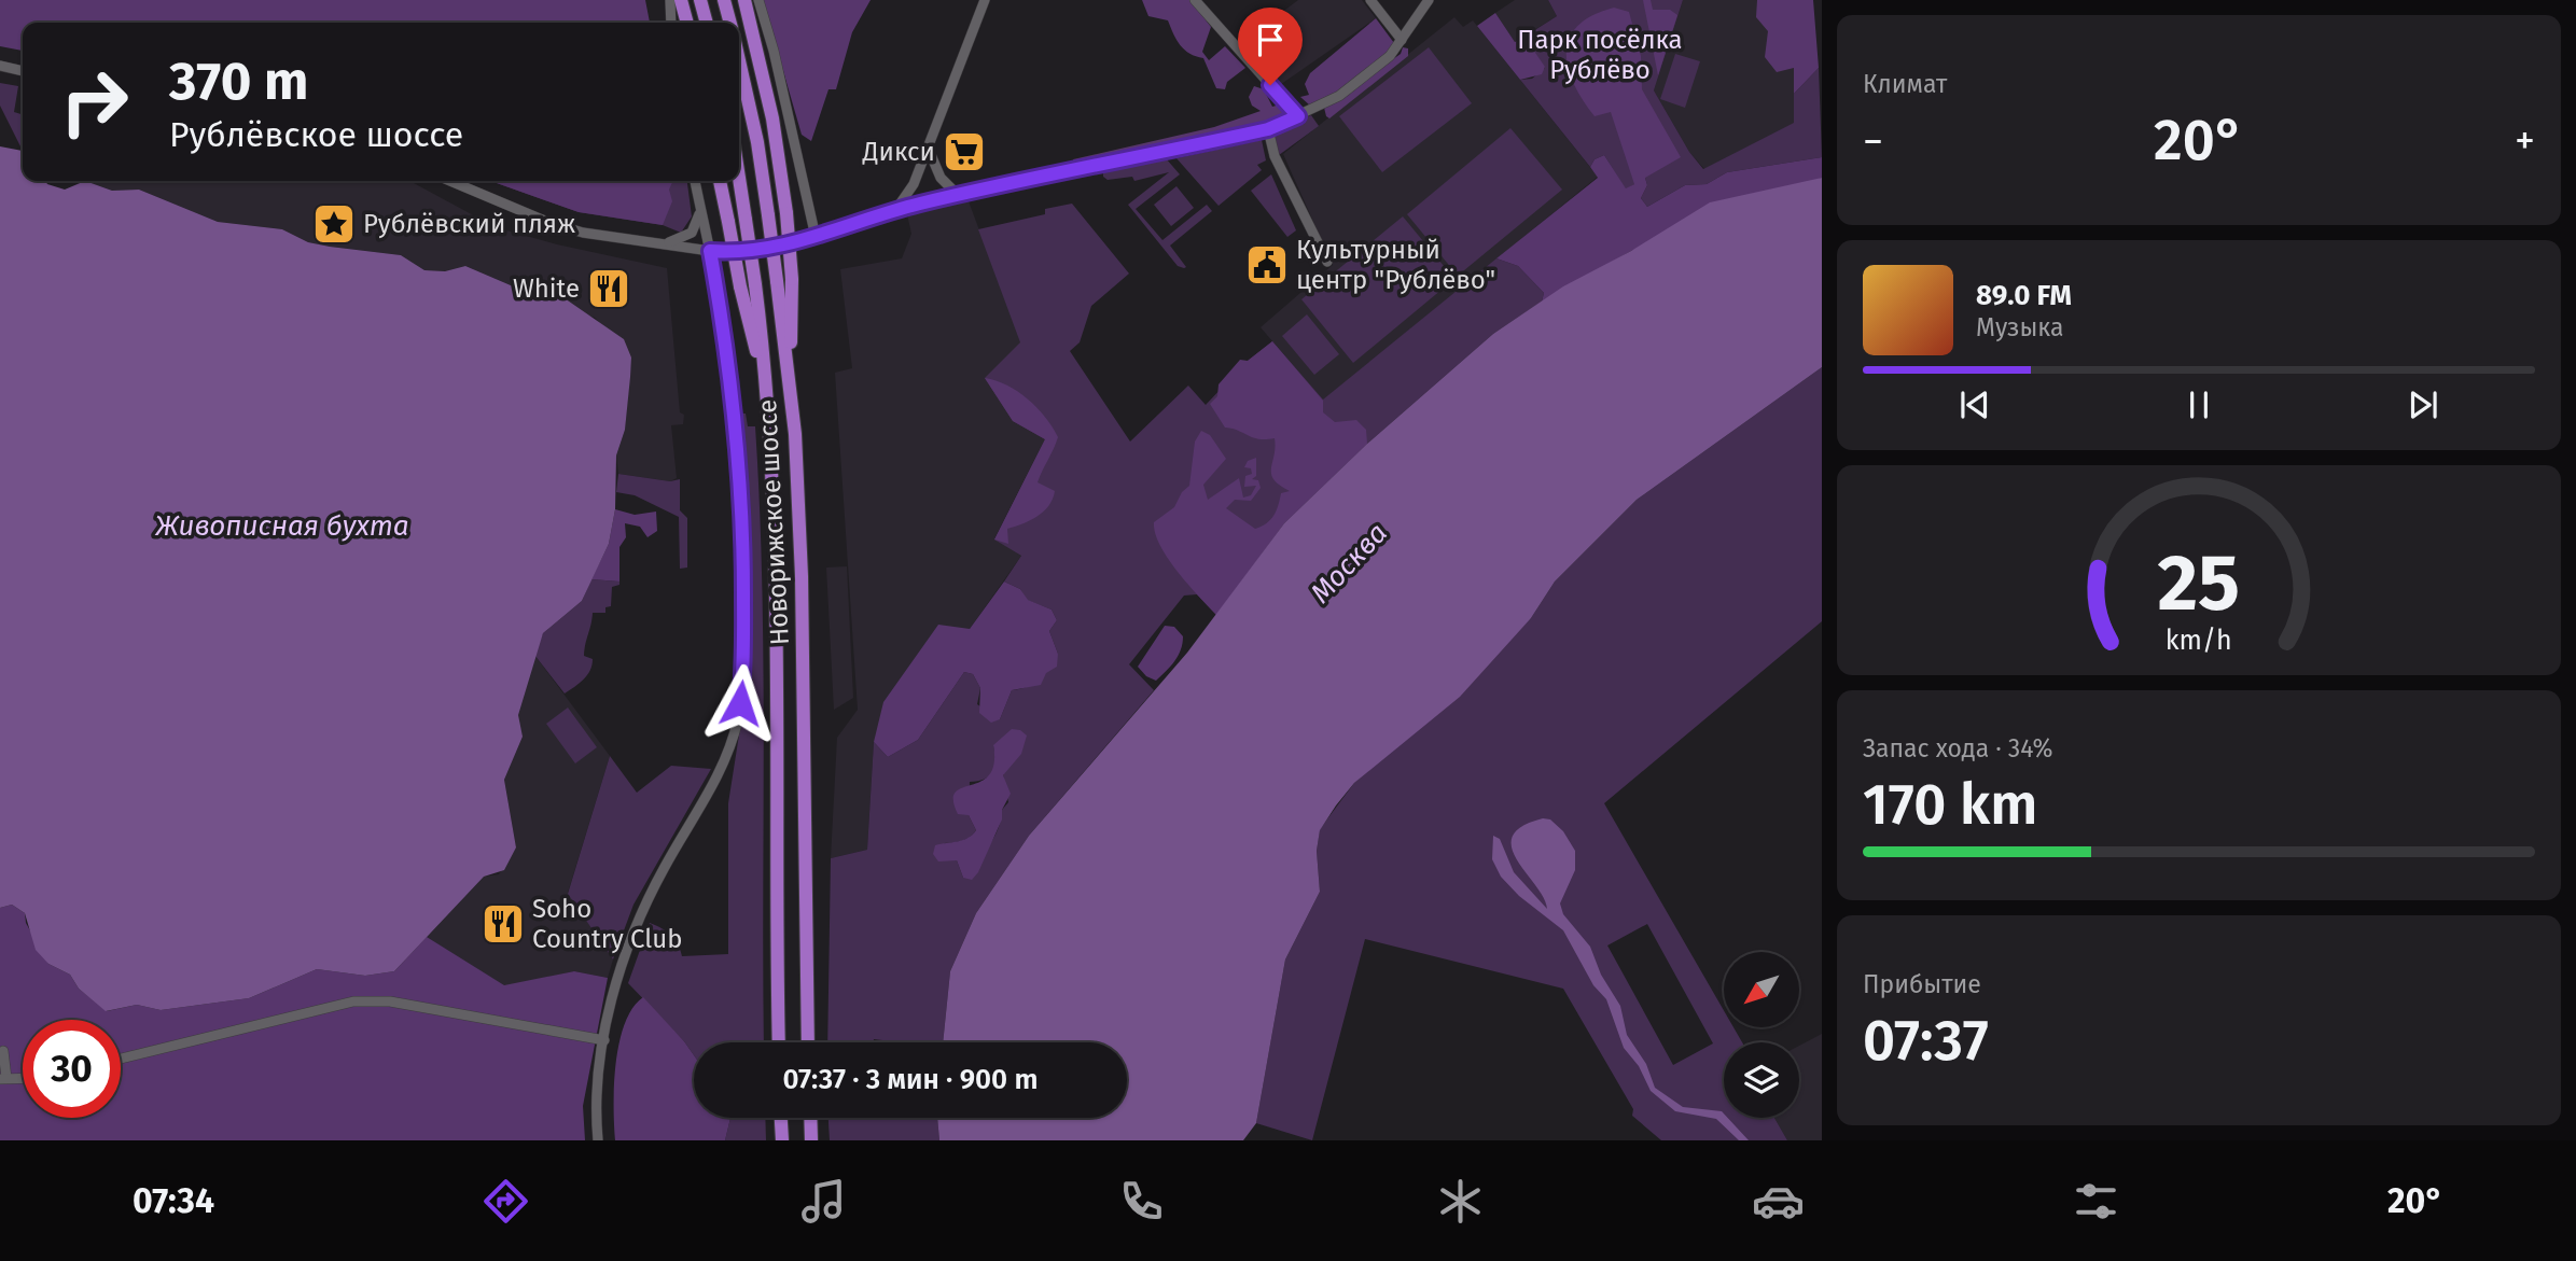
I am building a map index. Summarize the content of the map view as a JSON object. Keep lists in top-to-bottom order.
{
  "streets": {
    "highway": ["Новорижское шоссе"]
  },
  "water": ["Живописная бухта", "Москва"],
  "parks": ["Парк посёлка Рублёво"],
  "places": {
    "supermarket": ["Дикси"],
    "place": ["Рублёвский пляж"],
    "public building": ["Культурный центр \"Рублёво\""],
    "restaurant": ["White", "Soho Country Club"]
  },
  "north": "bottom left",
  "page": {
    "tile": [
      "Климат",
      ["Запас хода · 34%", "170 km"],
      ["Прибытие", "07:37"]
    ],
    "turn": ["370 m", "Рублёвское шоссе"],
    "heat": ["−", "20°", "+"],
    "song": ["89.0 FM", "Музыка"],
    "limit": "30",
    "trip": "07:37 · 3 мин · 900 m",
    "tabs": ["07:34", "20°"],
    "gauge": ["25", "km/h"]
  }
}
